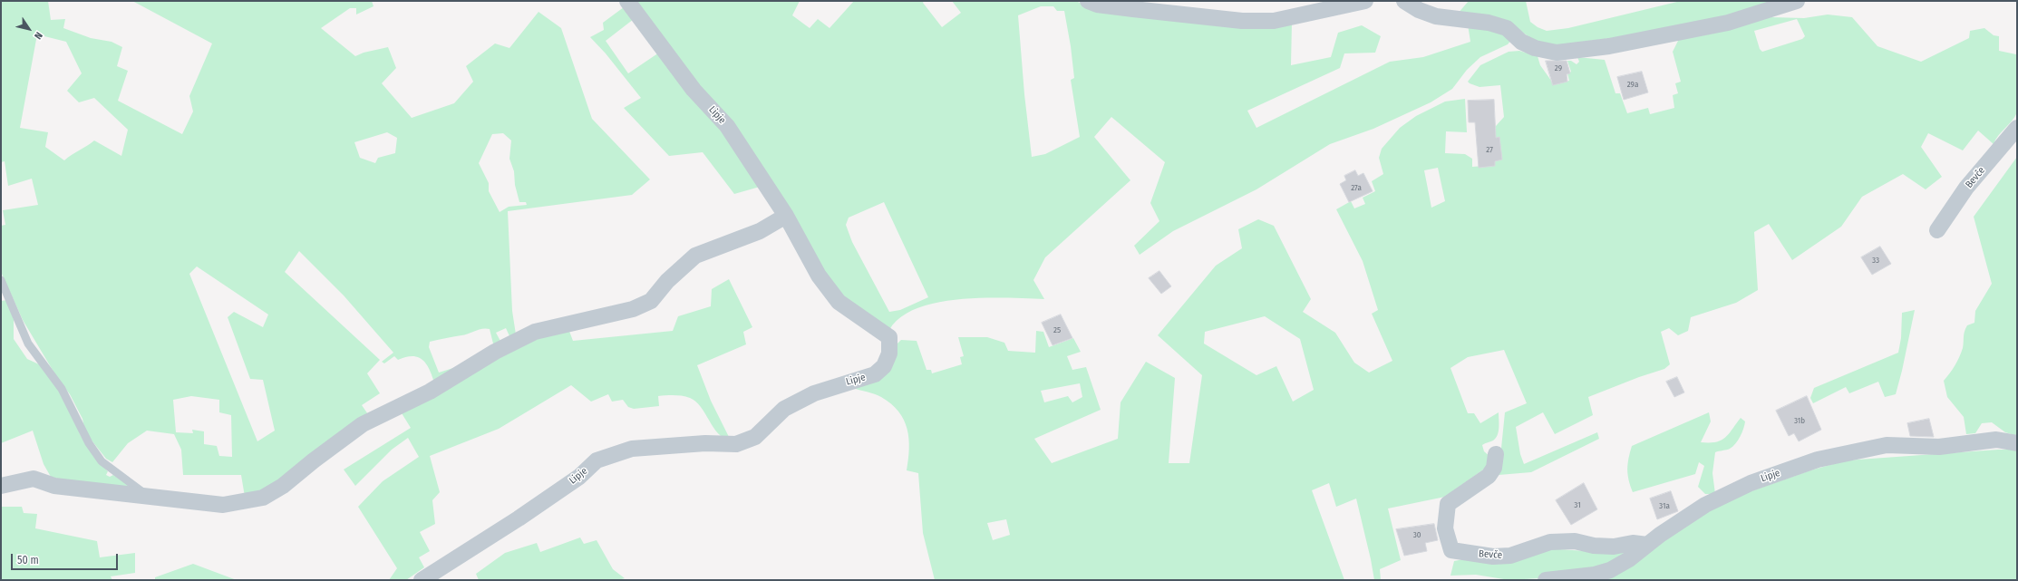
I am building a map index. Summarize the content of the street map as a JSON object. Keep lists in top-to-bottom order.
{
  "streets": {
    "street": ["Lipje", "Bevče"]
  },
  "crossings": [
    ["Lipje", "Bevče"]
  ],
  "house_numbers": [
    "29",
    "29a",
    "27",
    "27a",
    "33",
    "25",
    "31b",
    "31",
    "31a",
    "30"
  ],
  "scale_bar": "50 m",
  "north": "bottom right"
}
